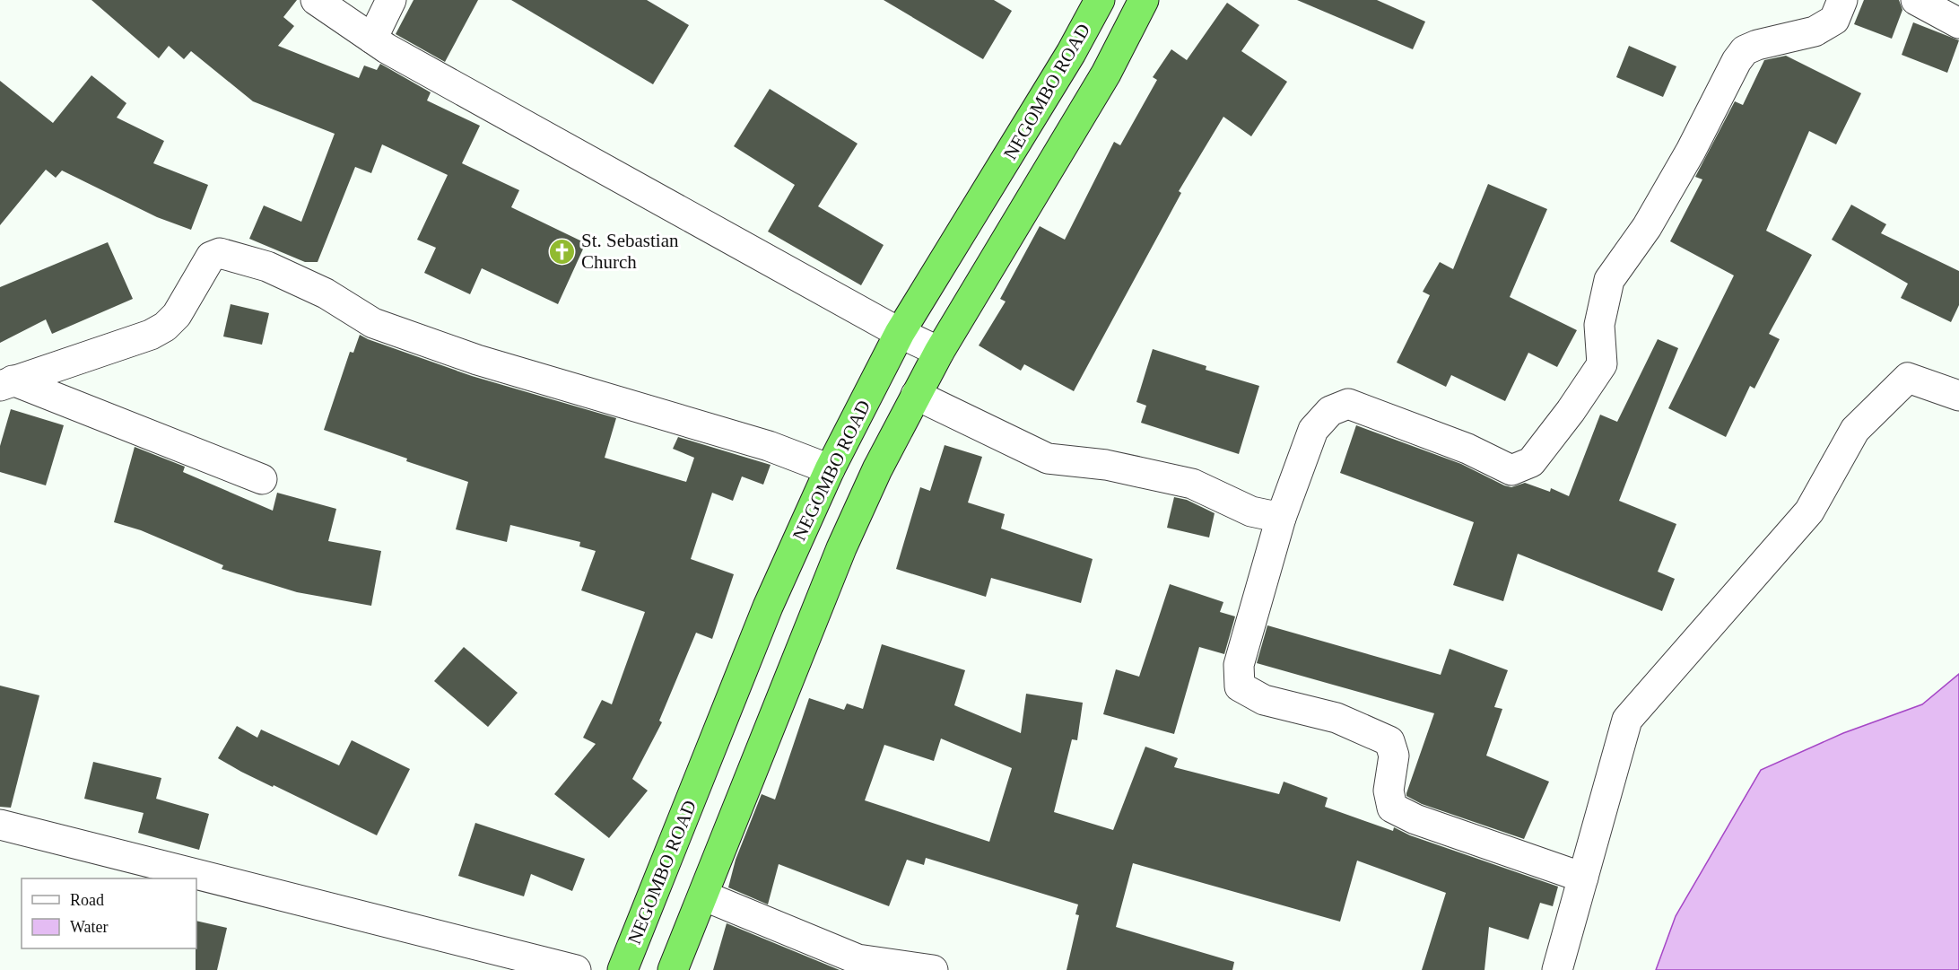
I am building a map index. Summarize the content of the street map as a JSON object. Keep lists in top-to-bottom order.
{
  "streets": {
    "highway": ["NEGOMBO ROAD"]
  },
  "places": {
    "church": ["St. Sebastian Church"]
  },
  "legend": ["Road", "Water"]
}
